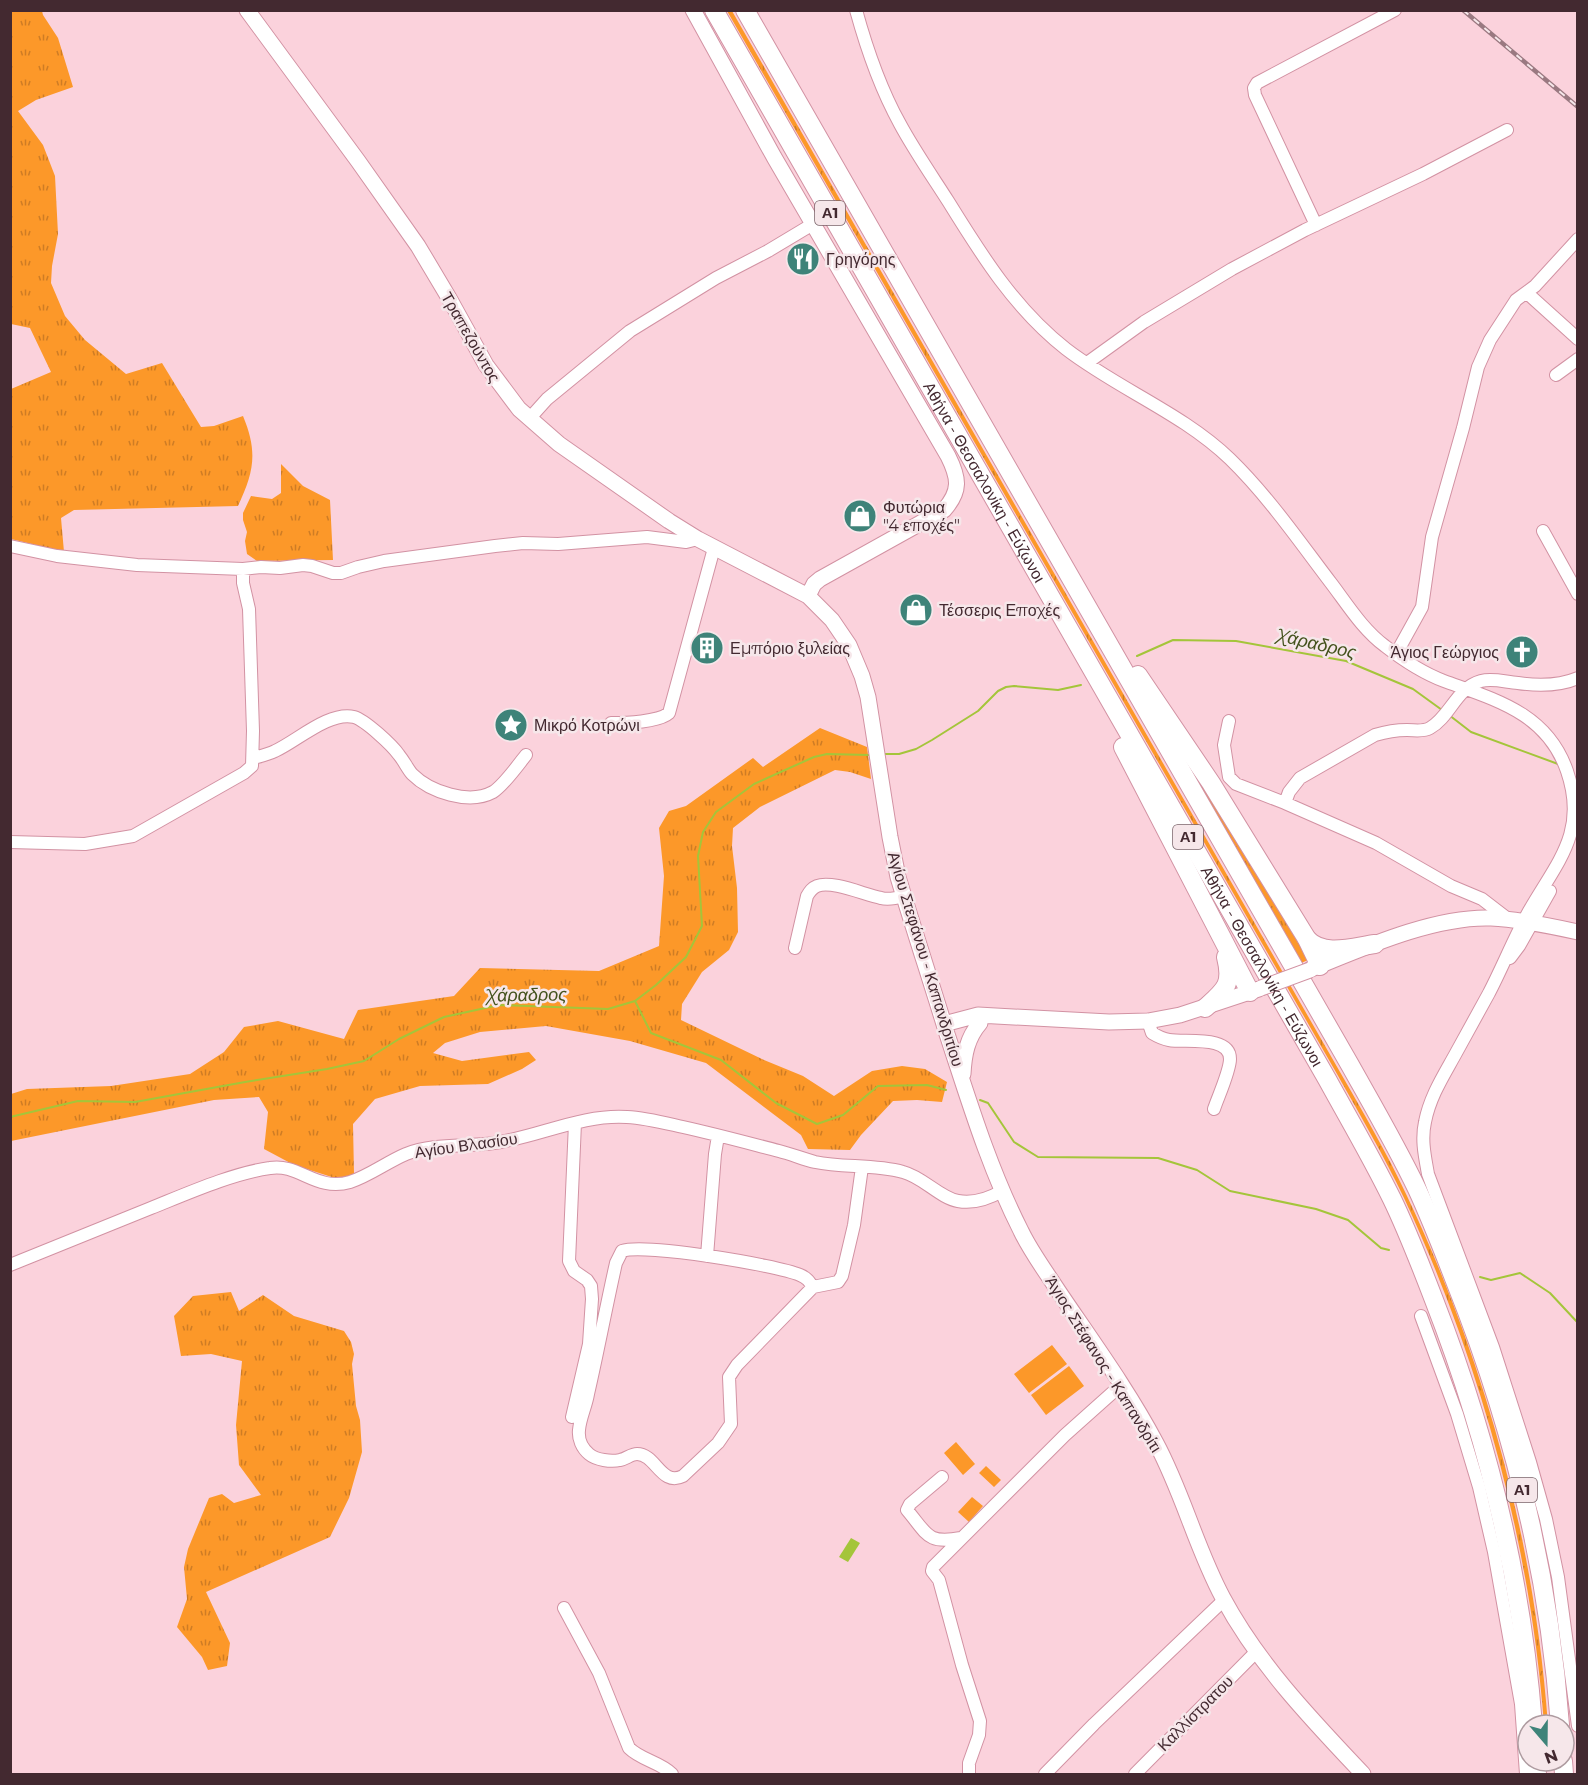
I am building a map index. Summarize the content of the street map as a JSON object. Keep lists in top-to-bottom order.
{
  "streets": {
    "highway": ["Α1", "Αθήνα - Θεσσαλονίκη - Εύζωνοι"],
    "main road": ["Τραπεζούντος", "Αγίου Στεφάνου - Καπανδριτίου", "Άγιος Στέφανος - Καπανδρίτι"],
    "street": ["Αγίου Βλασίου", "Καλλίστρατου"]
  },
  "crossings": [
    ["Τραπεζούντος", "Αγίου Στεφάνου - Καπανδριτίου"],
    ["Αγίου Στεφάνου - Καπανδριτίου", "Αγίου Βλασίου"],
    ["Αγίου Στεφάνου - Καπανδριτίου", "Άγιος Στέφανος - Καπανδρίτι"],
    ["Αγίου Βλασίου", "Άγιος Στέφανος - Καπανδρίτι"],
    ["Άγιος Στέφανος - Καπανδρίτι", "Καλλίστρατου"]
  ],
  "water": ["Χάραδρος"],
  "places": {
    "restaurant": ["Γρηγόρης"],
    "shop": ["Φυτώρια \"4 εποχές\"", "Τέσσερις Εποχές"],
    "building": ["Εμπόριο ξυλείας"],
    "church": ["Άγιος Γεώργιος"],
    "place": ["Μικρό Κοτρώνι"]
  },
  "north": "bottom"
}
